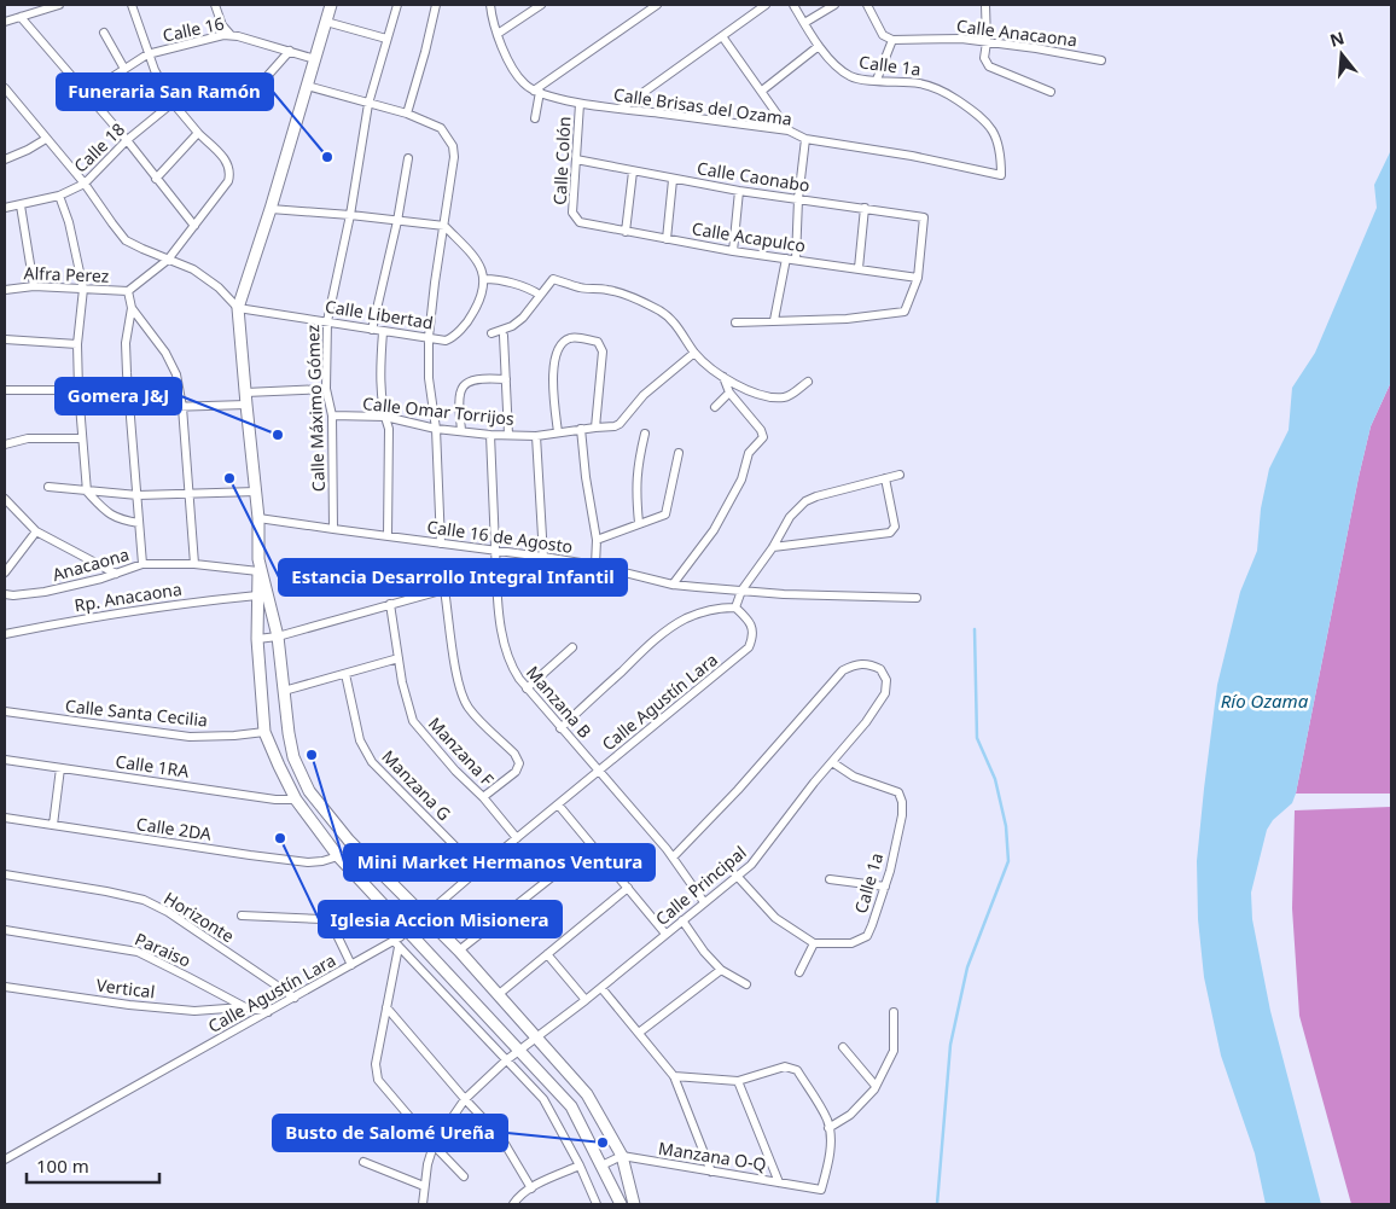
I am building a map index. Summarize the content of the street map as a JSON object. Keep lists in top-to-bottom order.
{
  "streets": {
    "street": [
      "Calle 16",
      "Calle Anacaona",
      "Calle 1a",
      "Calle Brisas del Ozama",
      "Calle 18",
      "Calle Colón",
      "Calle Caonabo",
      "Calle Acapulco",
      "Alfra Perez",
      "Calle Libertad",
      "Calle Máximo Gómez",
      "Calle Omar Torrijos",
      "Calle 16 de Agosto",
      "Anacaona",
      "Rp. Anacaona",
      "Manzana B",
      "Calle Agustín Lara",
      "Calle Santa Cecilia",
      "Manzana F",
      "Calle 1RA",
      "Manzana G",
      "Calle 2DA",
      "Calle Principal",
      "Horizonte",
      "Paraiso",
      "Vertical",
      "Manzana O-Q"
    ]
  },
  "crossings": [
    ["Calle 1a", "Calle Brisas del Ozama"],
    ["Calle 1a", "Calle Principal"],
    ["Calle Brisas del Ozama", "Calle Colón"],
    ["Calle Colón", "Calle Caonabo"],
    ["Calle Colón", "Calle Acapulco"],
    ["Calle Caonabo", "Calle Acapulco"],
    ["Calle Libertad", "Calle Máximo Gómez"],
    ["Calle Máximo Gómez", "Calle Omar Torrijos"],
    ["Calle Máximo Gómez", "Calle 16 de Agosto"],
    ["Calle Omar Torrijos", "Manzana B"],
    ["Calle 16 de Agosto", "Manzana B"],
    ["Manzana B", "Calle Agustín Lara"],
    ["Manzana B", "Calle Principal"],
    ["Calle Agustín Lara", "Manzana F"],
    ["Calle Agustín Lara", "Manzana G"],
    ["Calle Agustín Lara", "Horizonte"],
    ["Calle Agustín Lara", "Paraiso"],
    ["Paraiso", "Vertical"]
  ],
  "water": ["Río Ozama"],
  "places": [
    "Funeraria San Ramón",
    "Gomera J&J",
    "Estancia Desarrollo Integral Infantil",
    "Mini Market Hermanos Ventura",
    "Iglesia Accion Misionera",
    "Busto de Salomé Ureña"
  ],
  "scale_bar": "100 m",
  "north": "top"
}
